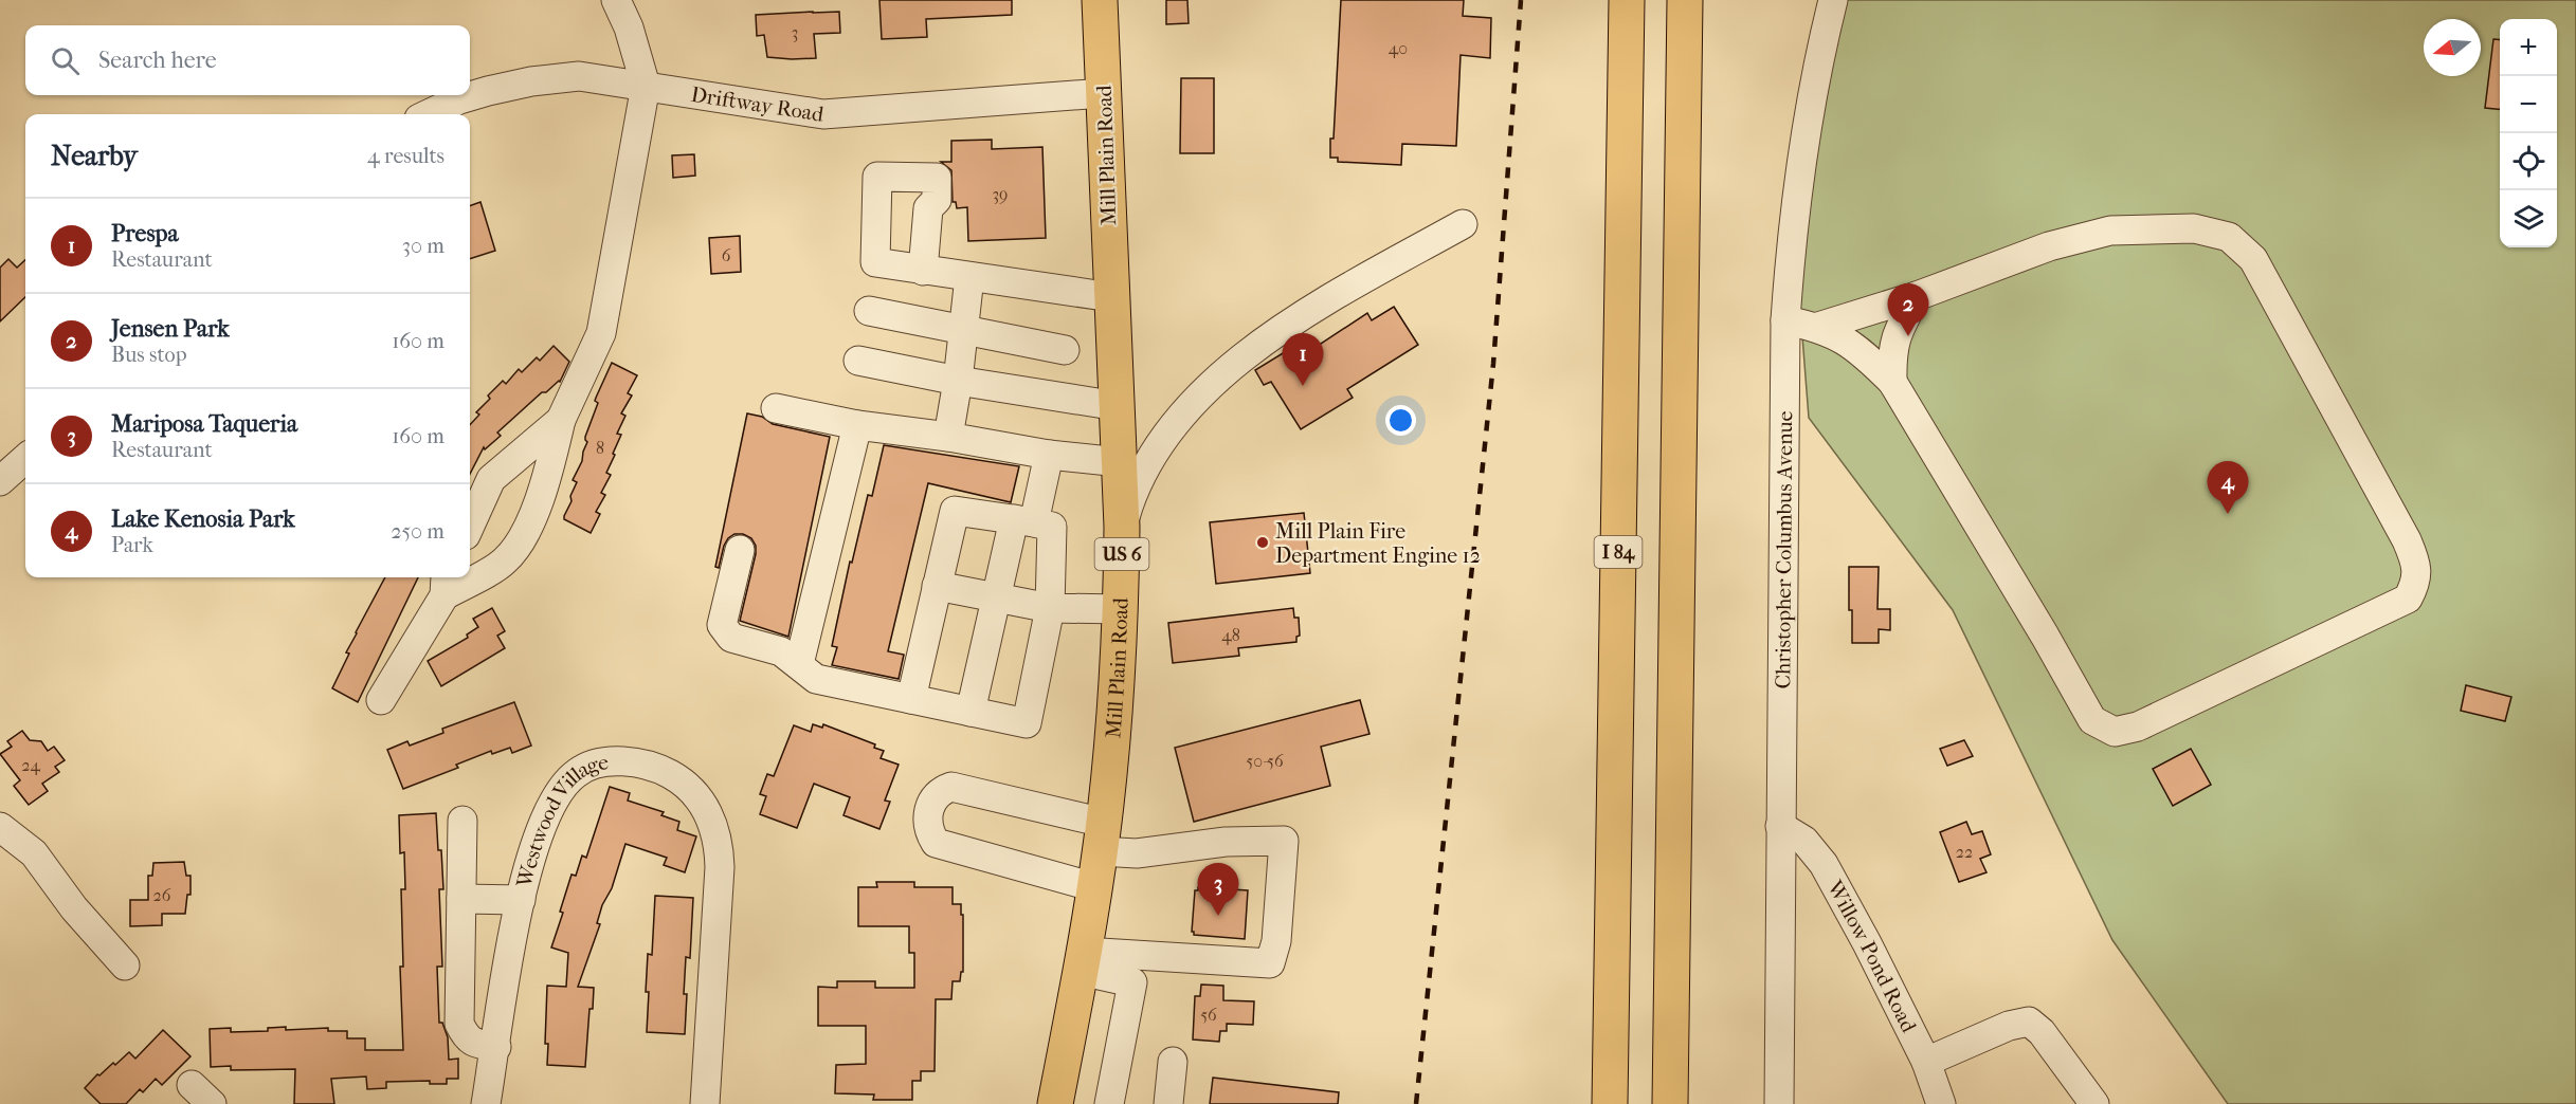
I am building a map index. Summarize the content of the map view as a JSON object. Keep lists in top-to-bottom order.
{
  "streets": {
    "main road": ["Mill Plain Road", "I 84", "US 6"],
    "street": [
      "Driftway Road",
      "Christopher Columbus Avenue",
      "Westwood Village",
      "Willow Pond Road"
    ]
  },
  "crossings": [
    ["Driftway Road", "Mill Plain Road"],
    ["Christopher Columbus Avenue", "Willow Pond Road"]
  ],
  "places": ["Mill Plain Fire Department Engine 12"],
  "house_numbers": [
    "3",
    "40",
    "39",
    "6",
    "8",
    "48",
    "50-56",
    "24",
    "22",
    "26",
    "56"
  ],
  "north": "left",
  "page": {
    "map_buttons": ["+", "−"],
    "search": "Search here",
    "heading": ["Nearby", "4 results"],
    "list": [
      {
        "mark": "1",
        "name": "Prespa",
        "note": "Restaurant",
        "value": "30 m"
      },
      {
        "mark": "2",
        "name": "Jensen Park",
        "note": "Bus stop",
        "value": "160 m"
      },
      {
        "mark": "3",
        "name": "Mariposa Taqueria",
        "note": "Restaurant",
        "value": "160 m"
      },
      {
        "mark": "4",
        "name": "Lake Kenosia Park",
        "note": "Park",
        "value": "250 m"
      }
    ],
    "pins": [
      "2",
      "1",
      "4",
      "3"
    ]
  }
}
